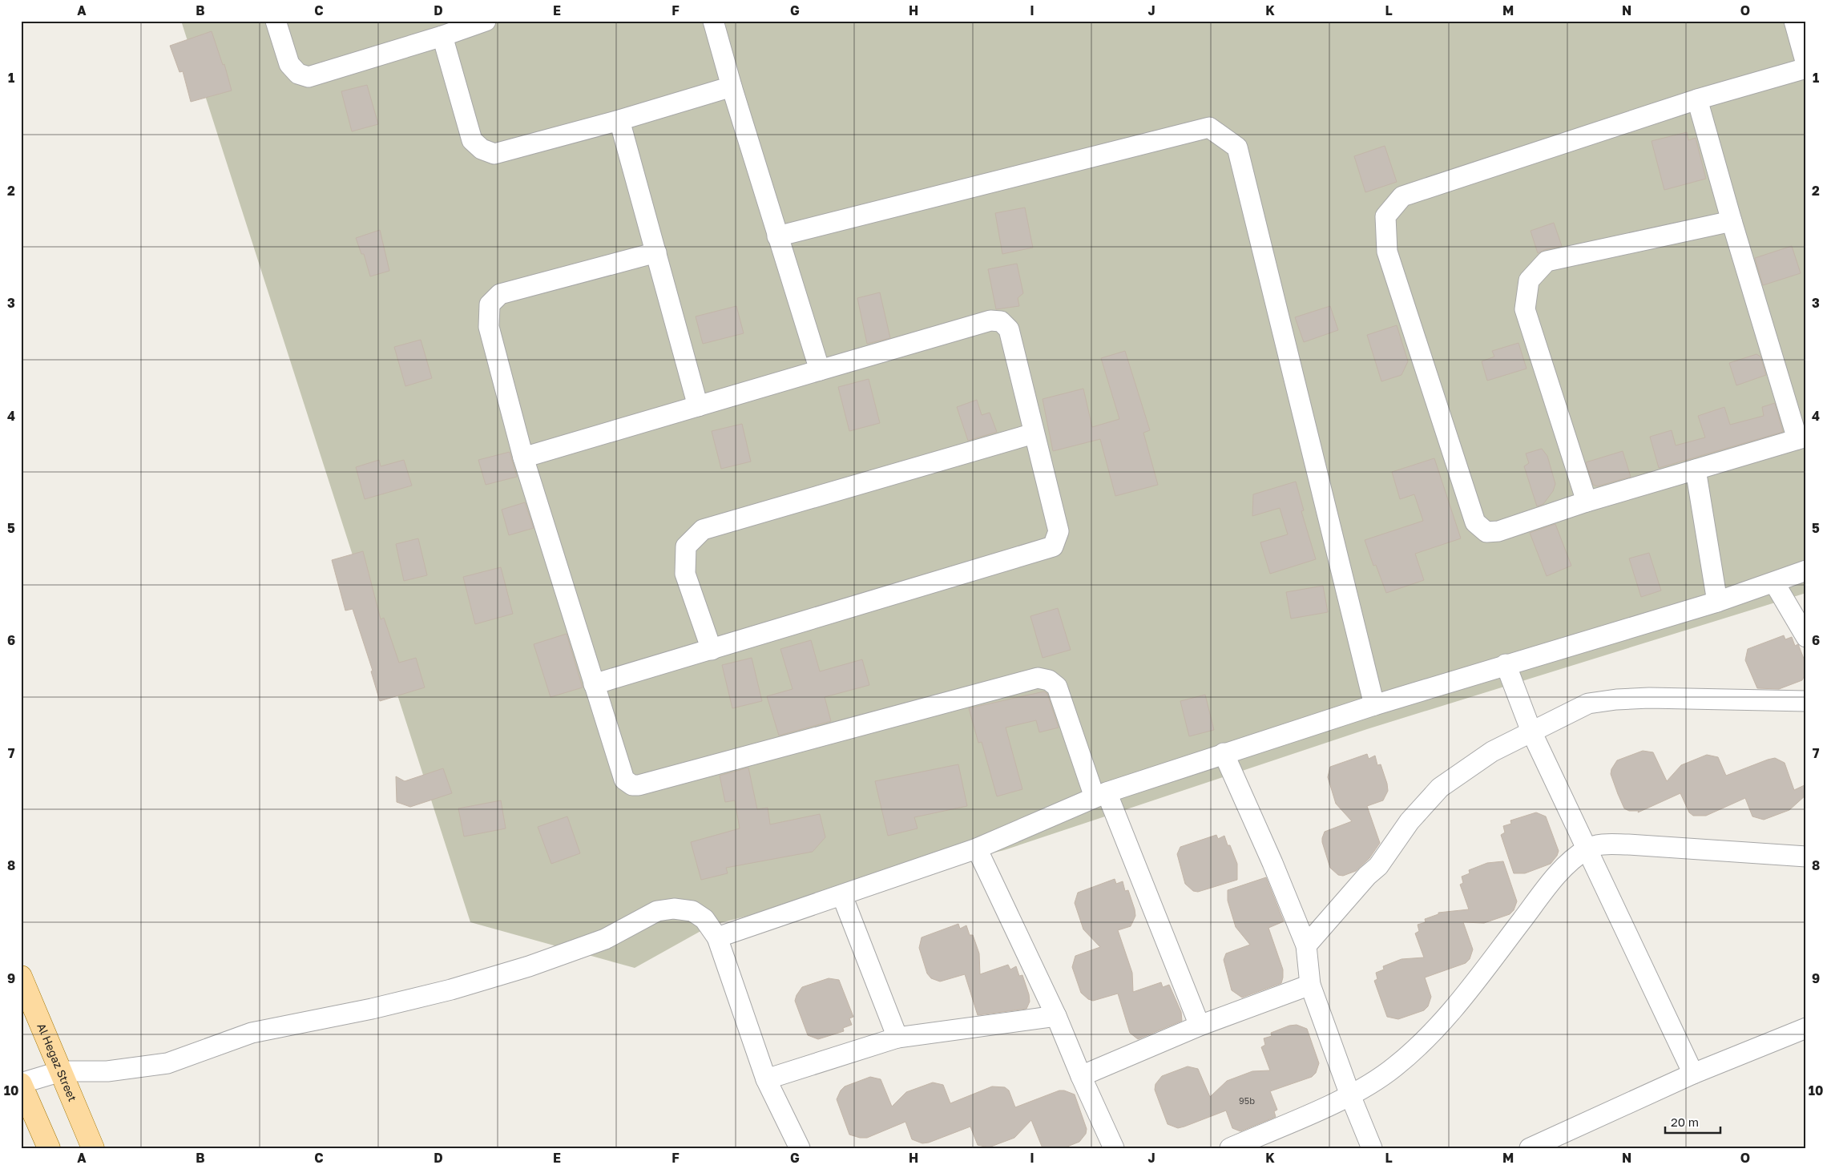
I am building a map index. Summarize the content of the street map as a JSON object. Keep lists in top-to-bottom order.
{
  "streets": {
    "main road": ["Al Hegaz Street"]
  },
  "house_numbers": ["95b"],
  "scale_bar": "20 m",
  "grid": {
    "columns": [
      "A",
      "B",
      "C",
      "D",
      "E",
      "F",
      "G",
      "H",
      "I",
      "J",
      "K",
      "L",
      "M",
      "N",
      "O"
    ],
    "rows": [
      "1",
      "2",
      "3",
      "4",
      "5",
      "6",
      "7",
      "8",
      "9",
      "10"
    ]
  }
}
